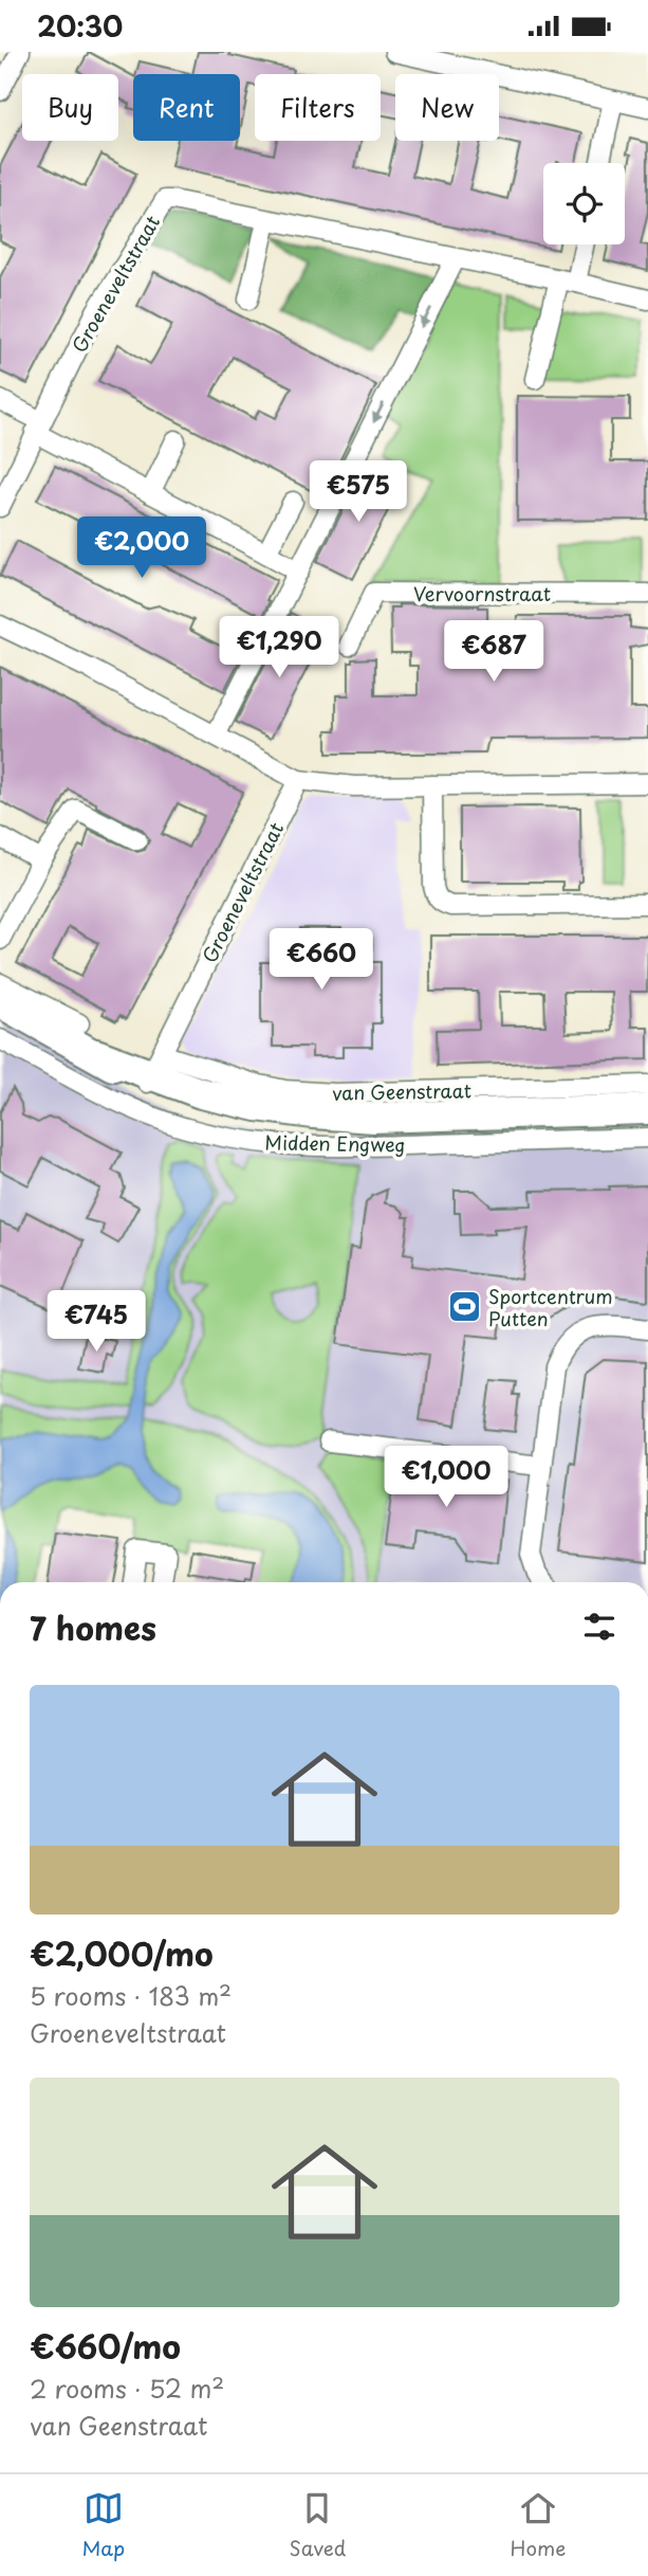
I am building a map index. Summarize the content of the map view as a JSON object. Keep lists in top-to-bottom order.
{
  "streets": {
    "main road": ["van Geenstraat"],
    "street": ["Groeneveltstraat", "Vervoornstraat", "Midden Engweg"]
  },
  "crossings": [
    ["Groeneveltstraat", "van Geenstraat"]
  ],
  "places": {
    "sports": ["Sportcentrum Putten"]
  },
  "page": {
    "status": "20:30",
    "chip": [
      "Buy",
      "Rent",
      "Filters",
      "New"
    ],
    "price": [
      "€575",
      "€2,000",
      "€1,290",
      "€687",
      "€660",
      "€745",
      "€1,000"
    ],
    "heading": "7 homes",
    "list": [
      {
        "name": "€2,000/mo",
        "note": "5 rooms · 183 m² · Groeneveltstraat"
      },
      {
        "name": "€660/mo",
        "note": "2 rooms · 52 m² · van Geenstraat"
      }
    ],
    "tabs": ["Map", "Saved", "Home"]
  }
}
